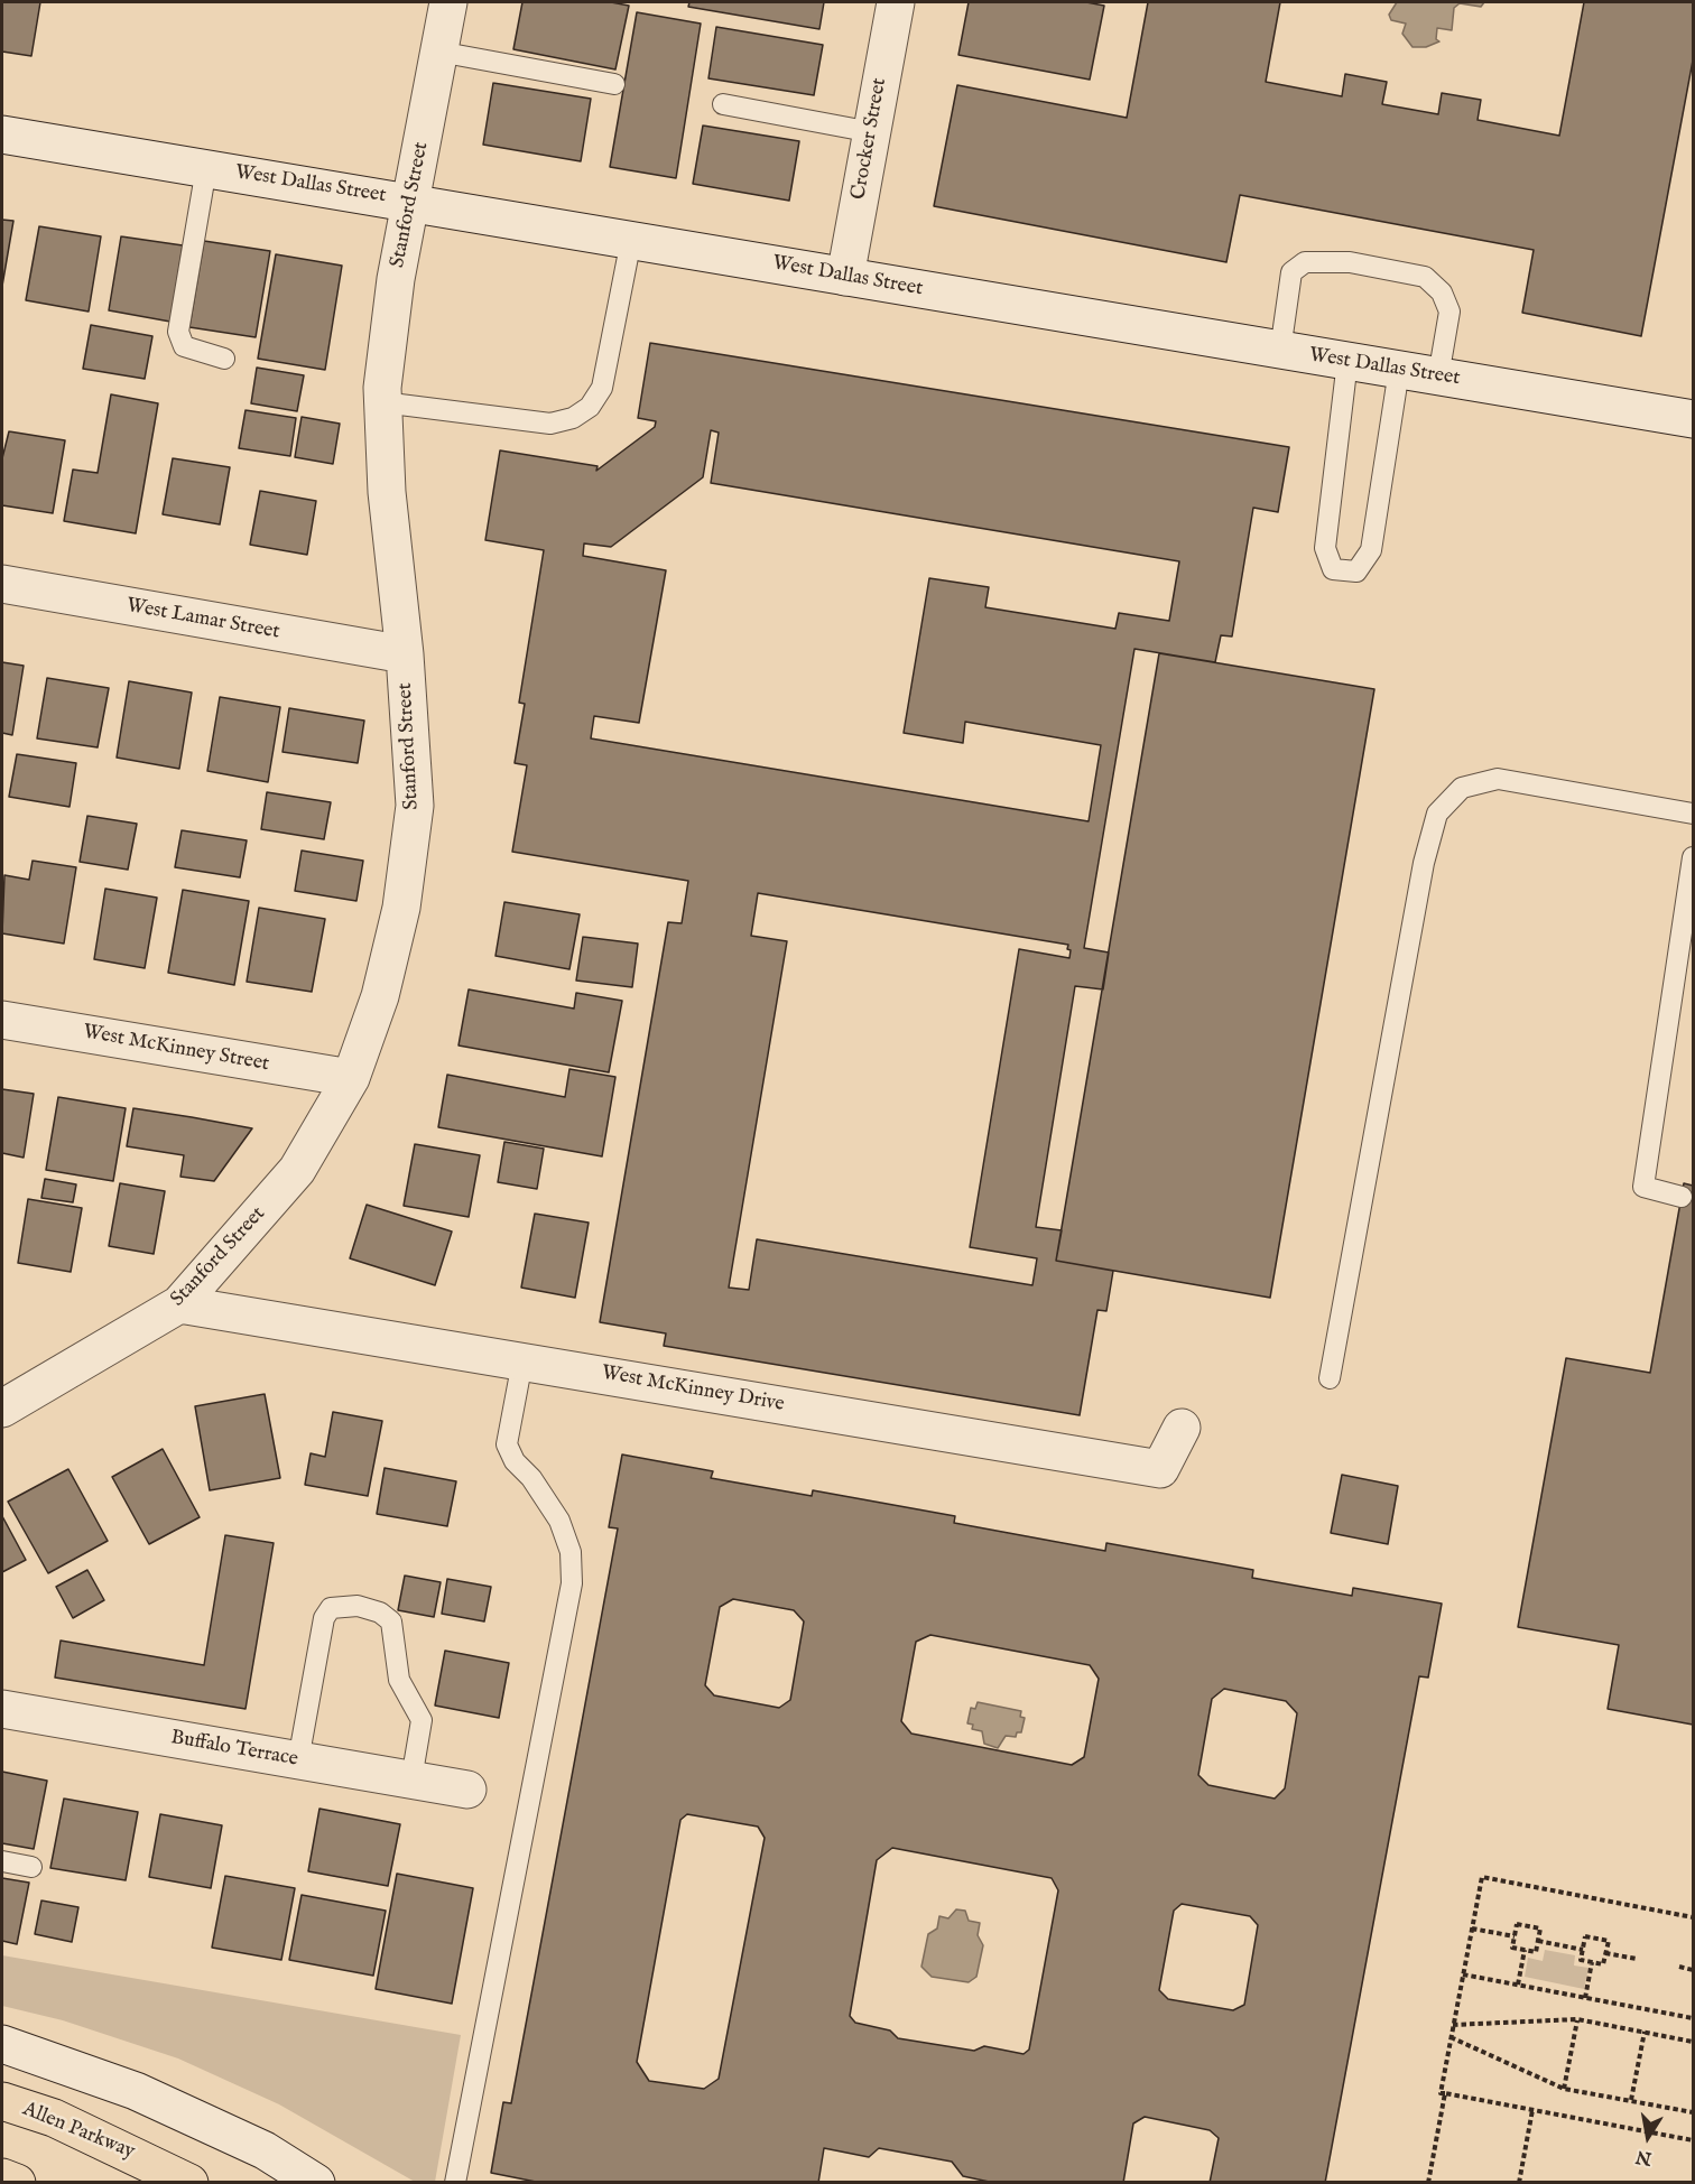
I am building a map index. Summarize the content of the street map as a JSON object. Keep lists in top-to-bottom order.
{
  "streets": {
    "main road": ["Allen Parkway"],
    "street": [
      "Crocker Street",
      "West Dallas Street",
      "Stanford Street",
      "West Lamar Street",
      "West McKinney Street",
      "West McKinney Drive",
      "Buffalo Terrace"
    ]
  },
  "crossings": [
    ["Crocker Street", "West Dallas Street"],
    ["West Dallas Street", "Stanford Street"],
    ["Stanford Street", "West Lamar Street"],
    ["Stanford Street", "West McKinney Street"],
    ["Stanford Street", "West McKinney Drive"]
  ],
  "north": "bottom"
}
